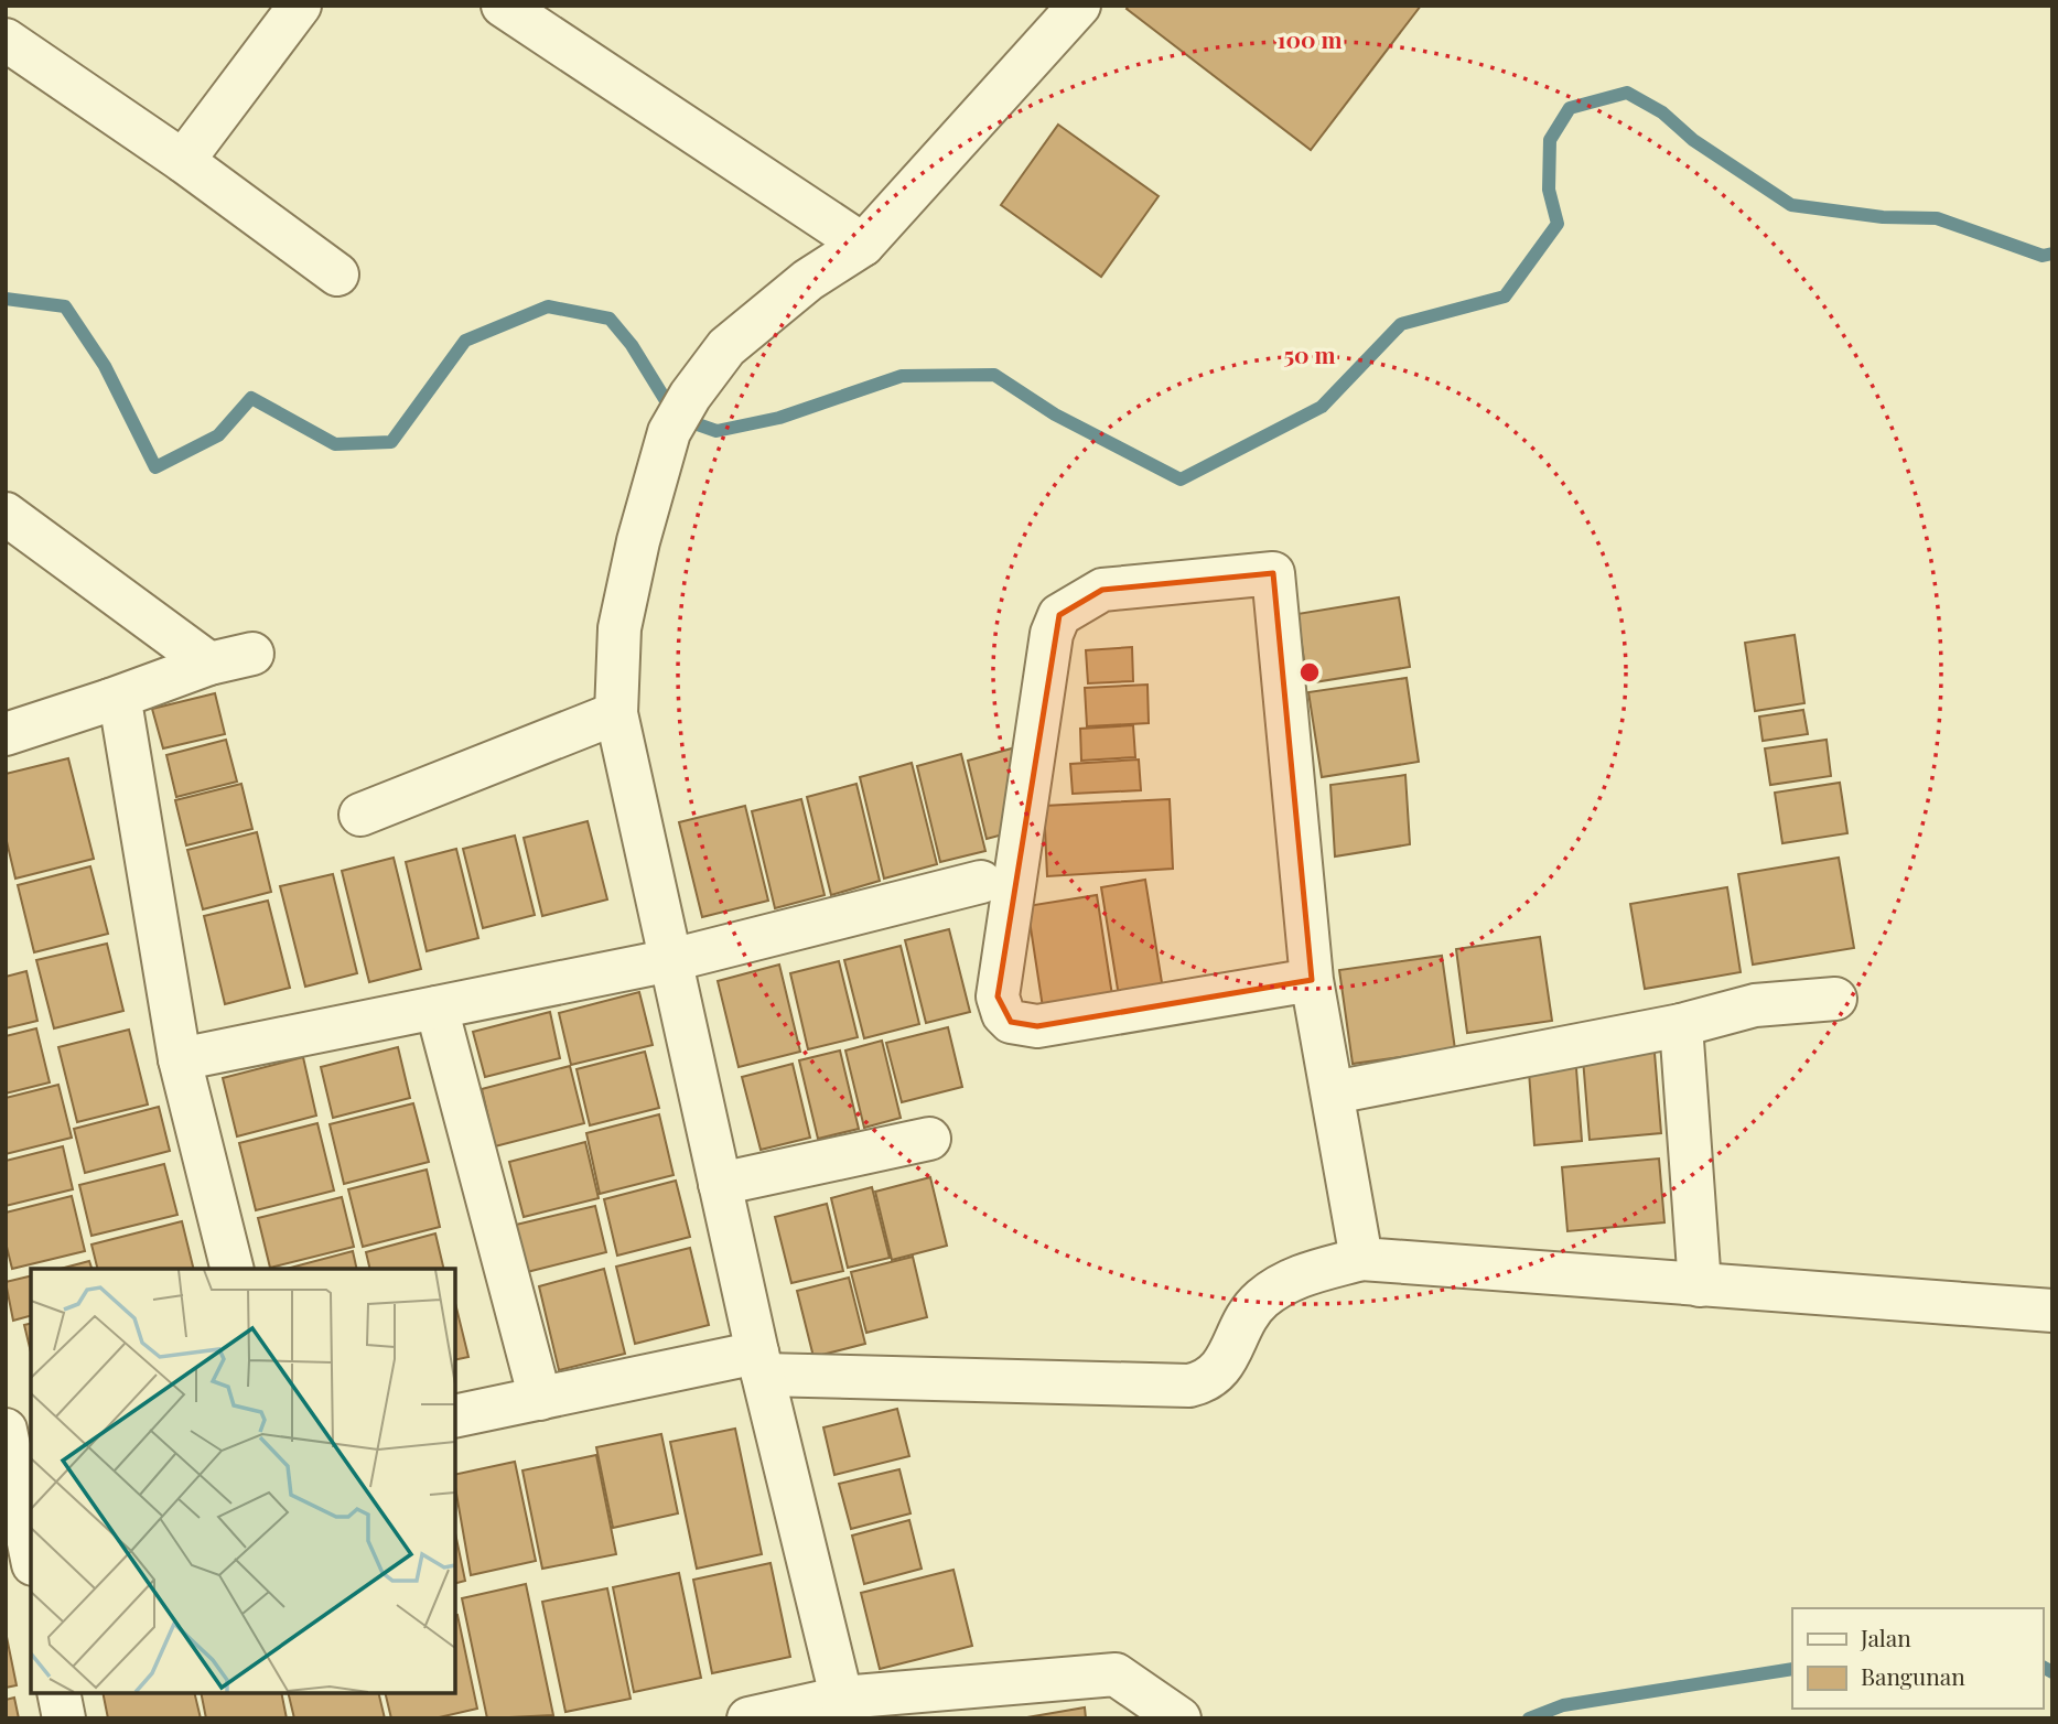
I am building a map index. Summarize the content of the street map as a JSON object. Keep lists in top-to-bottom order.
{
  "legend": ["Jalan", "Bangunan"],
  "rings": ["100 m", "50 m"]
}
